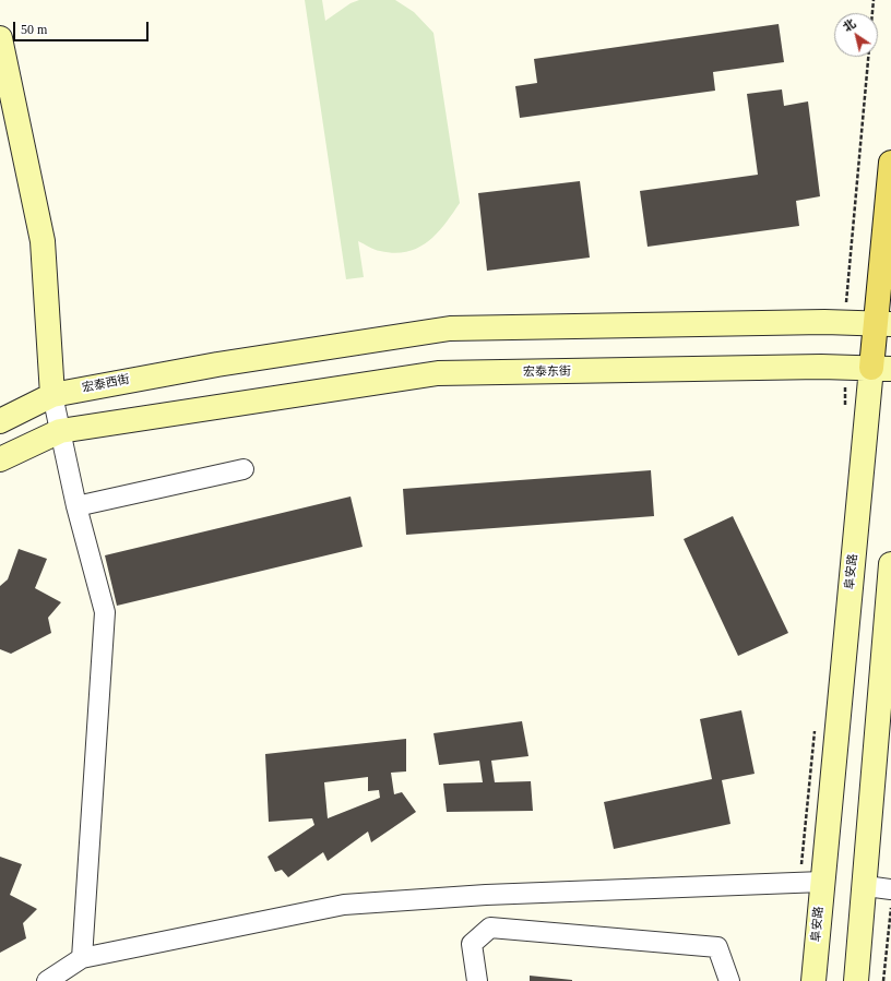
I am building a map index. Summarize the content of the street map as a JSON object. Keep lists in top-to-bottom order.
{
  "streets": {
    "main road": ["宏泰东街", "宏泰西街", "阜安路"]
  },
  "crossings": [
    ["宏泰东街", "阜安路"],
    ["宏泰西街", "阜安路"]
  ],
  "scale_bar": "50 m",
  "north": "top left"
}
